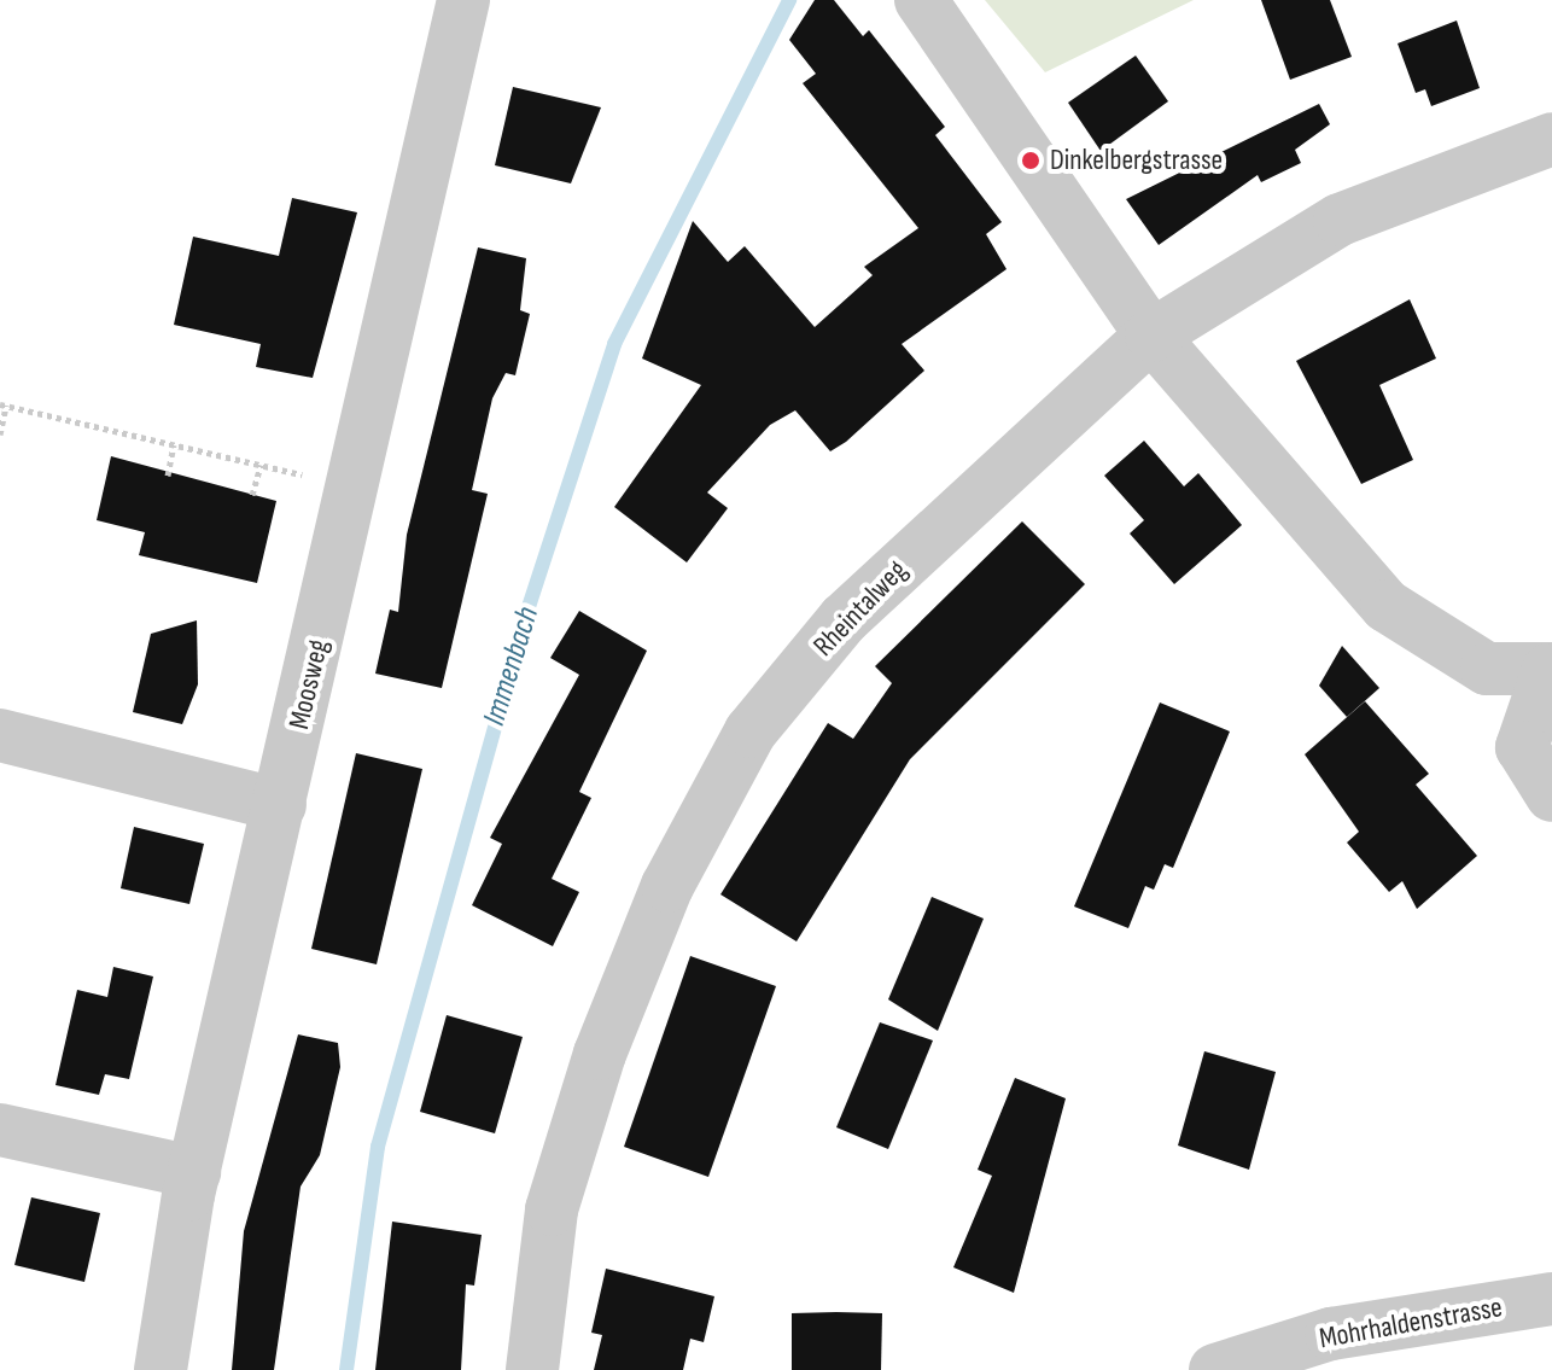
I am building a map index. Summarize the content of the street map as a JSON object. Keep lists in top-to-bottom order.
{
  "streets": {
    "street": ["Rheintalweg", "Moosweg", "Mohrhaldenstrasse"]
  },
  "water": ["Immenbach"],
  "places": ["Dinkelbergstrasse"]
}
